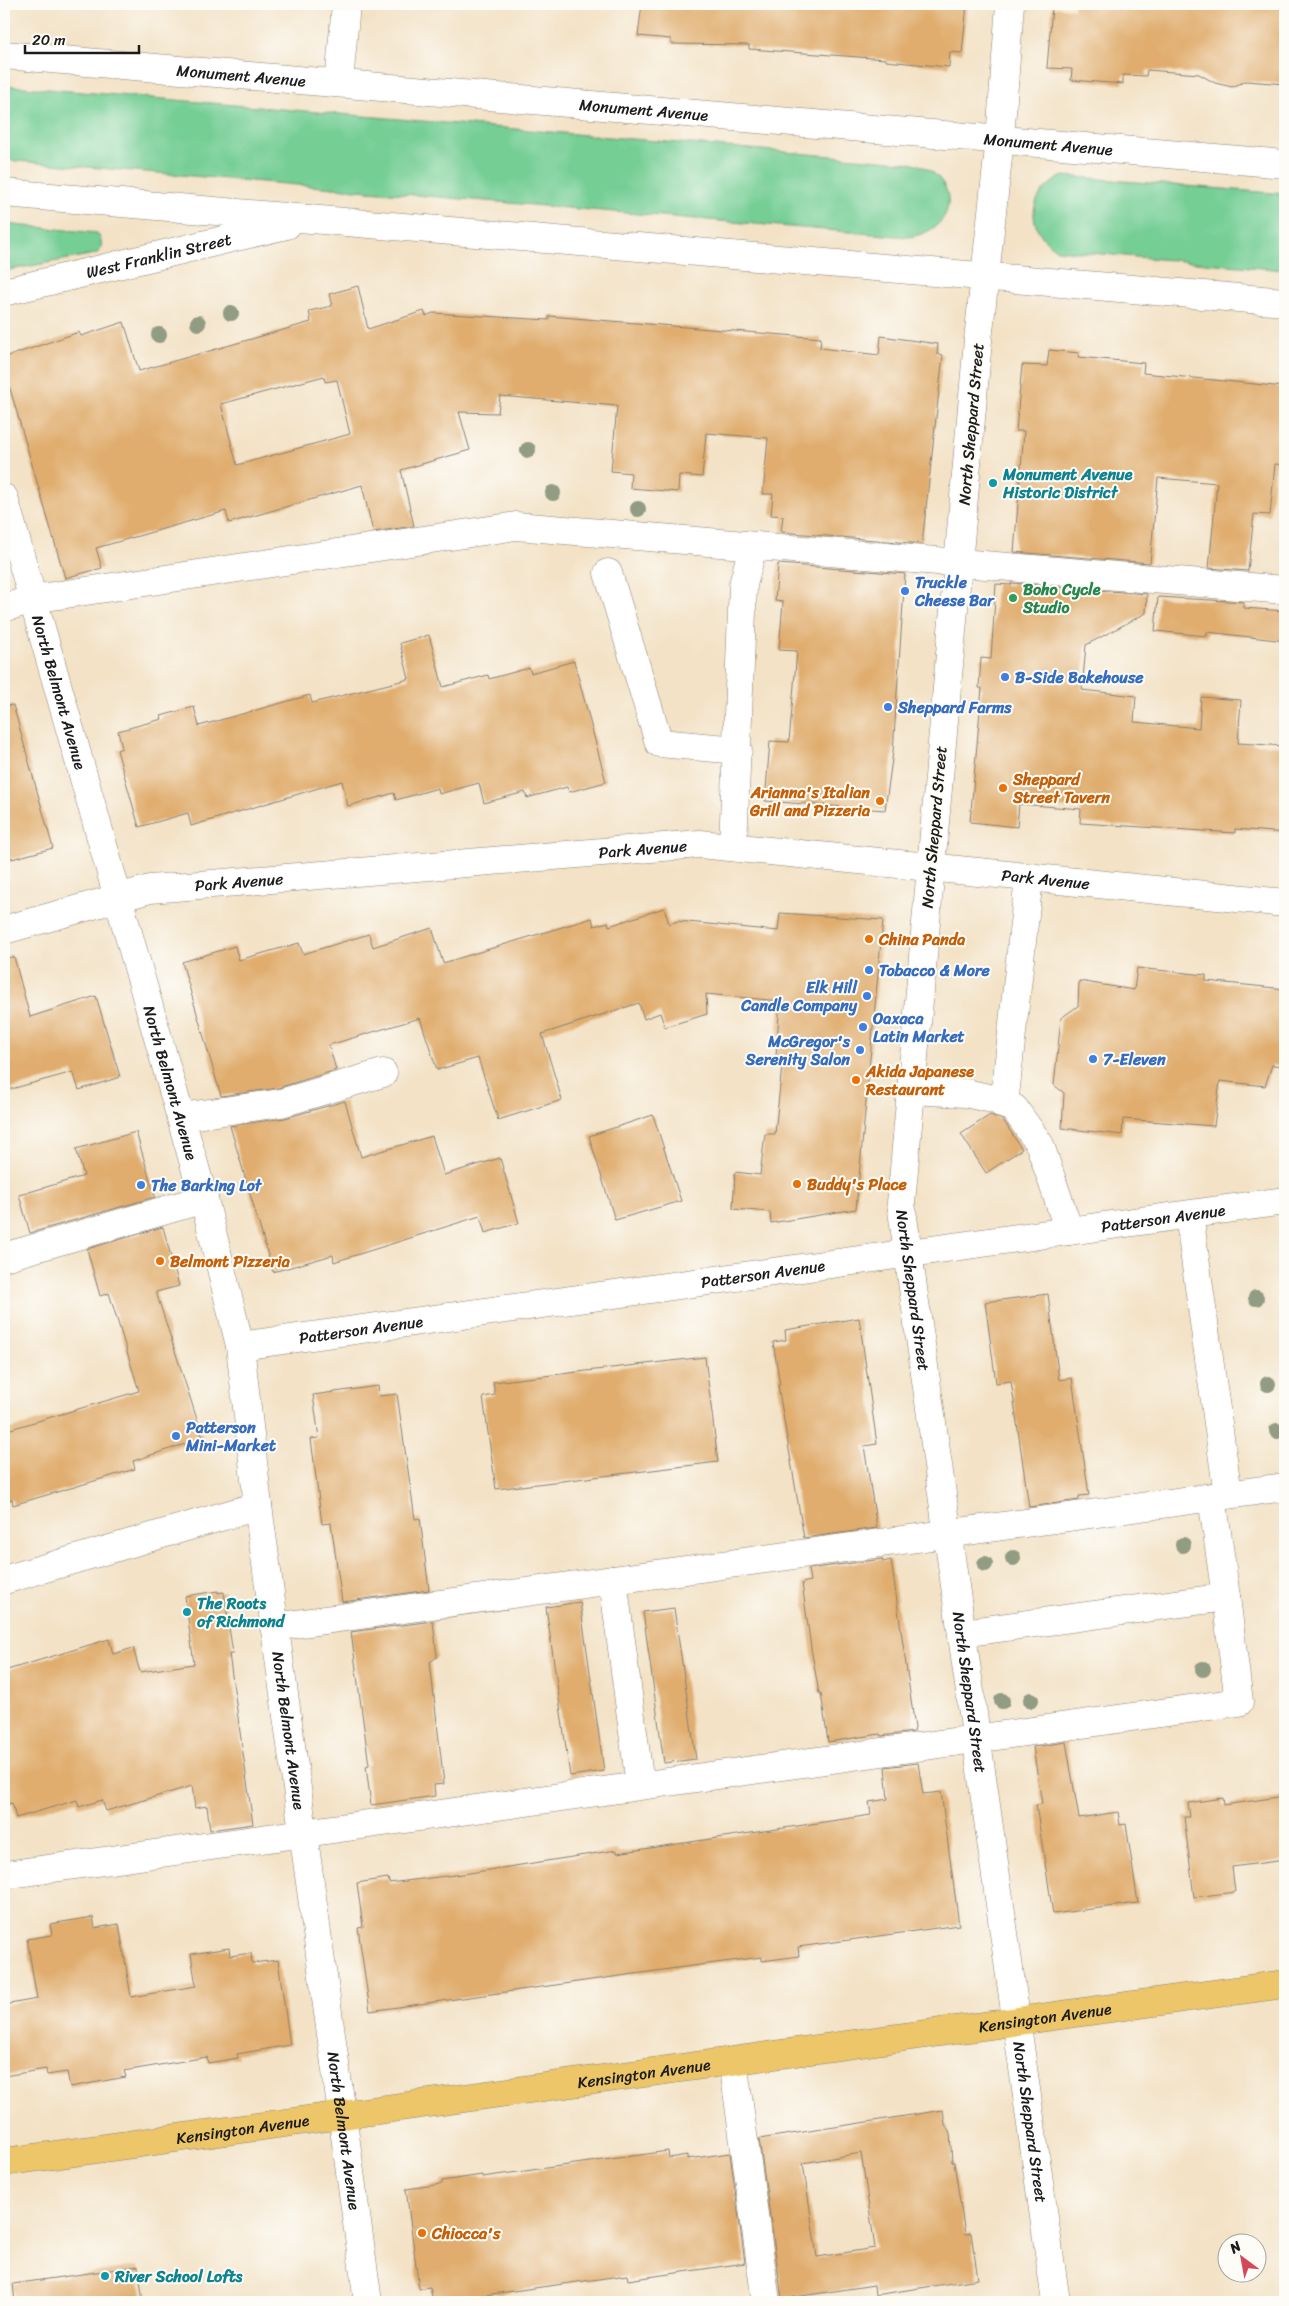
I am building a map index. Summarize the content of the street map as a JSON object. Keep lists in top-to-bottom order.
{
  "streets": {
    "main road": ["Kensington Avenue"],
    "street": [
      "Monument Avenue",
      "West Franklin Street",
      "North Sheppard Street",
      "North Belmont Avenue",
      "Park Avenue",
      "Patterson Avenue"
    ]
  },
  "crossings": [
    ["Monument Avenue", "North Sheppard Street"],
    ["North Sheppard Street", "Park Avenue"],
    ["North Sheppard Street", "Patterson Avenue"],
    ["North Sheppard Street", "Kensington Avenue"],
    ["North Belmont Avenue", "Park Avenue"],
    ["North Belmont Avenue", "Patterson Avenue"],
    ["North Belmont Avenue", "Kensington Avenue"]
  ],
  "places": [
    "Monument Avenue Historic District",
    "Truckle Cheese Bar",
    "Boho Cycle Studio",
    "B-Side Bakehouse",
    "Sheppard Farms",
    "Sheppard Street Tavern",
    "Arianna's Italian Grill and Pizzeria",
    "China Panda",
    "Tobacco & More",
    "Elk Hill Candle Company",
    "Oaxaca Latin Market",
    "McGregor's Serenity Salon",
    "7-Eleven",
    "Akida Japanese Restaurant",
    "Buddy's Place",
    "The Barking Lot",
    "Belmont Pizzeria",
    "Patterson Mini-Market",
    "The Roots of Richmond",
    "Chiocca's",
    "River School Lofts"
  ],
  "scale_bar": "20 m",
  "north": "top left"
}
